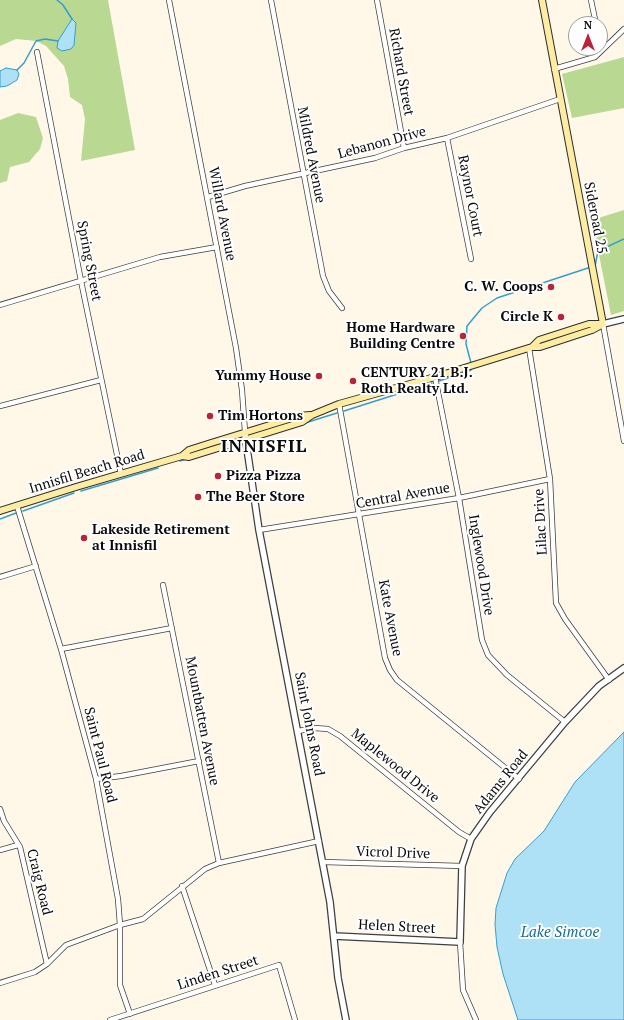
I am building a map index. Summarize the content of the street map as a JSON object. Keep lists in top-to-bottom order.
{
  "streets": {
    "main road": ["Sideroad 25", "Innisfil Beach Road"],
    "street": [
      "Richard Street",
      "Lebanon Drive",
      "Mildred Avenue",
      "Raynor Court",
      "Willard Avenue",
      "Spring Street",
      "Central Avenue",
      "Lilac Drive",
      "Inglewood Drive",
      "Kate Avenue",
      "Mountbatten Avenue",
      "Saint Johns Road",
      "Saint Paul Road",
      "Maplewood Drive",
      "Adams Road",
      "Vicrol Drive",
      "Craig Road",
      "Helen Street",
      "Linden Street"
    ]
  },
  "crossings": [
    ["Richard Street", "Lebanon Drive"],
    ["Lebanon Drive", "Mildred Avenue"],
    ["Lebanon Drive", "Raynor Court"],
    ["Lebanon Drive", "Willard Avenue"],
    ["Lebanon Drive", "Sideroad 25"],
    ["Willard Avenue", "Innisfil Beach Road"],
    ["Willard Avenue", "Saint Johns Road"],
    ["Sideroad 25", "Innisfil Beach Road"],
    ["Spring Street", "Innisfil Beach Road"],
    ["Innisfil Beach Road", "Lilac Drive"],
    ["Innisfil Beach Road", "Inglewood Drive"],
    ["Innisfil Beach Road", "Kate Avenue"],
    ["Innisfil Beach Road", "Saint Johns Road"],
    ["Innisfil Beach Road", "Saint Paul Road"],
    ["Central Avenue", "Lilac Drive"],
    ["Central Avenue", "Inglewood Drive"],
    ["Central Avenue", "Kate Avenue"],
    ["Central Avenue", "Saint Johns Road"],
    ["Lilac Drive", "Adams Road"],
    ["Inglewood Drive", "Adams Road"],
    ["Kate Avenue", "Adams Road"],
    ["Saint Johns Road", "Maplewood Drive"],
    ["Saint Johns Road", "Vicrol Drive"],
    ["Saint Johns Road", "Helen Street"],
    ["Saint Paul Road", "Linden Street"],
    ["Maplewood Drive", "Adams Road"],
    ["Adams Road", "Vicrol Drive"],
    ["Adams Road", "Helen Street"]
  ],
  "districts": ["INNISFIL"],
  "water": ["Lake Simcoe"],
  "places": [
    "C. W. Coops",
    "Circle K",
    "Home Hardware Building Centre",
    "Yummy House",
    "CENTURY 21 B.J. Roth Realty Ltd.",
    "Tim Hortons",
    "Pizza Pizza",
    "The Beer Store",
    "Lakeside Retirement at Innisfil"
  ],
  "north": "top"
}
